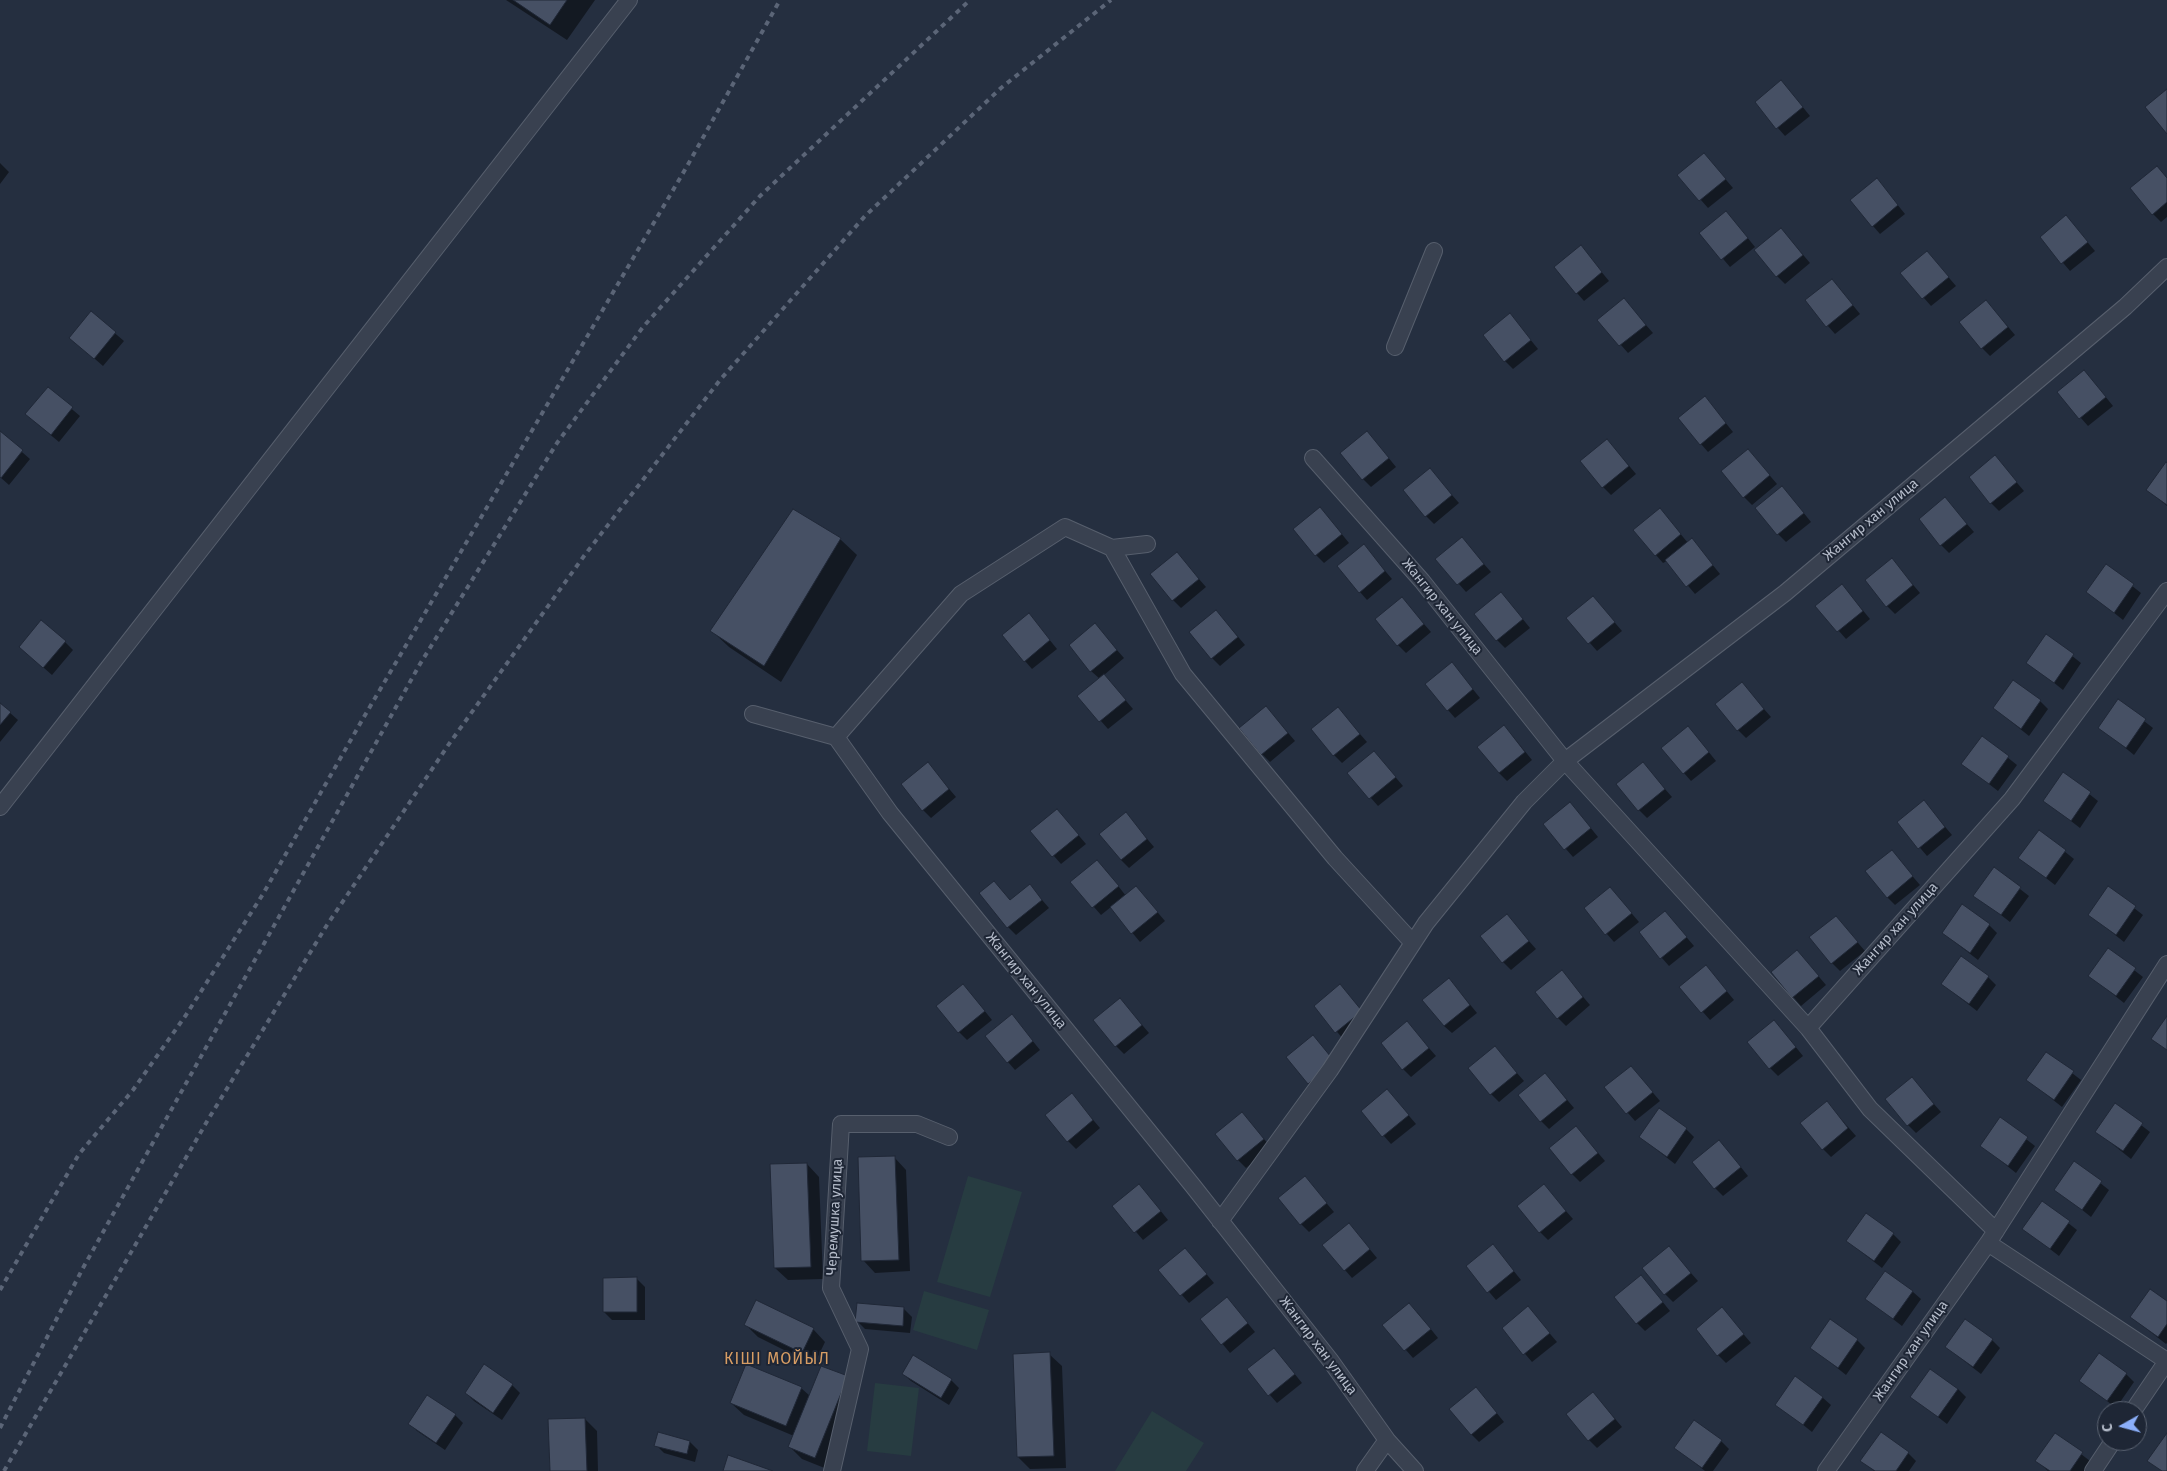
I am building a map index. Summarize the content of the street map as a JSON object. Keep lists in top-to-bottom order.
{
  "streets": {
    "street": ["Жангир хан улица", "Черемушка улица"]
  },
  "districts": ["КІШІ МОЙЫЛ"],
  "north": "left"
}
